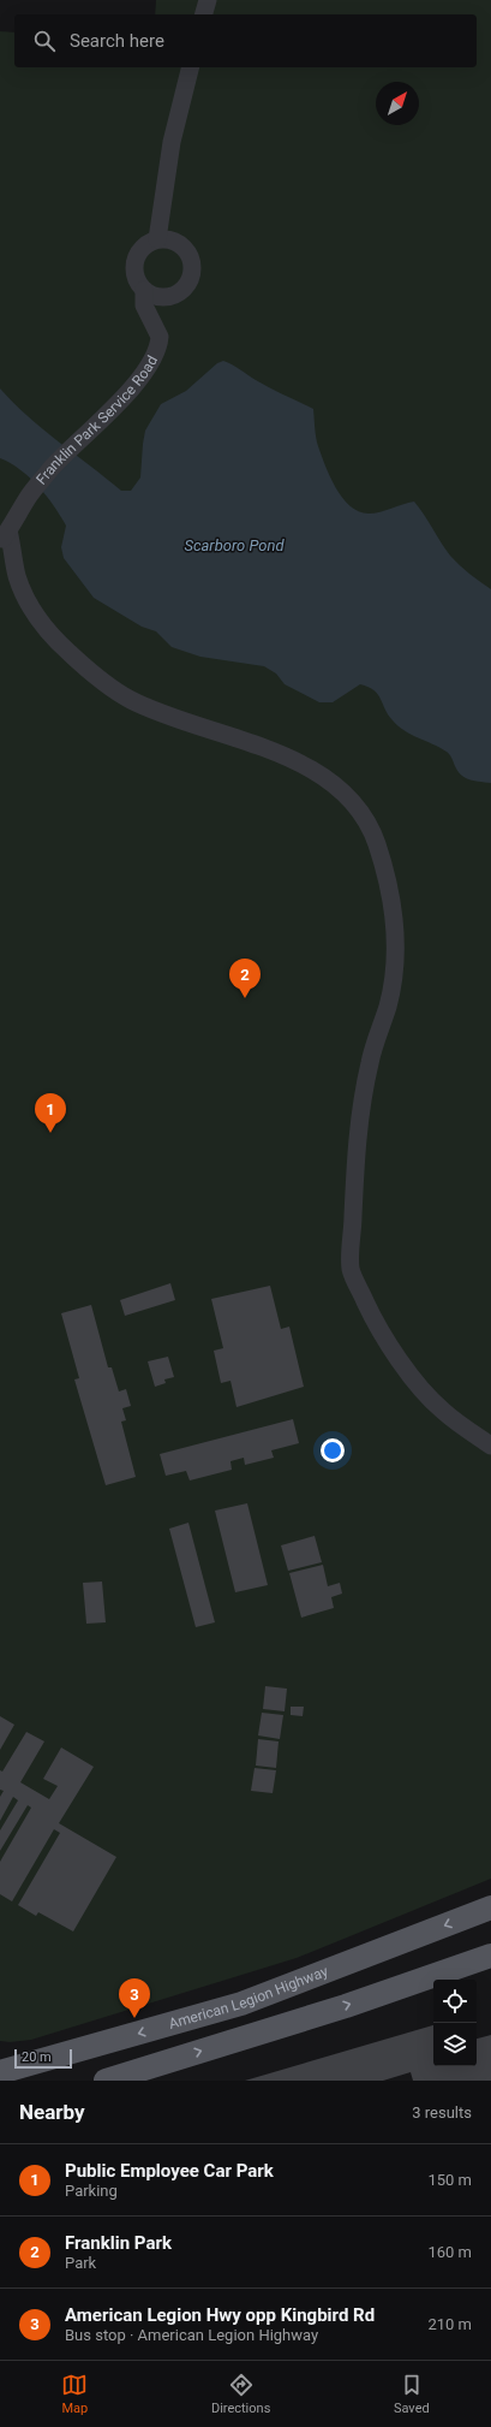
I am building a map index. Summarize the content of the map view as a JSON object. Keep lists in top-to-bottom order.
{
  "streets": {
    "main road": ["American Legion Highway"],
    "street": ["Franklin Park Service Road"]
  },
  "water": ["Scarboro Pond"],
  "scale_bar": "20 m",
  "north": "top right",
  "page": {
    "search": "Search here",
    "pins": ["2", "1", "3"],
    "scale": "20 m",
    "heading": ["Nearby", "3 results"],
    "list": [
      {
        "mark": "1",
        "name": "Public Employee Car Park",
        "note": "Parking",
        "value": "150 m"
      },
      {
        "mark": "2",
        "name": "Franklin Park",
        "note": "Park",
        "value": "160 m"
      },
      {
        "mark": "3",
        "name": "American Legion Hwy opp Kingbird Rd",
        "note": "Bus stop · American Legion Highway",
        "value": "210 m"
      }
    ],
    "nav": ["Map", "Directions", "Saved"]
  }
}
